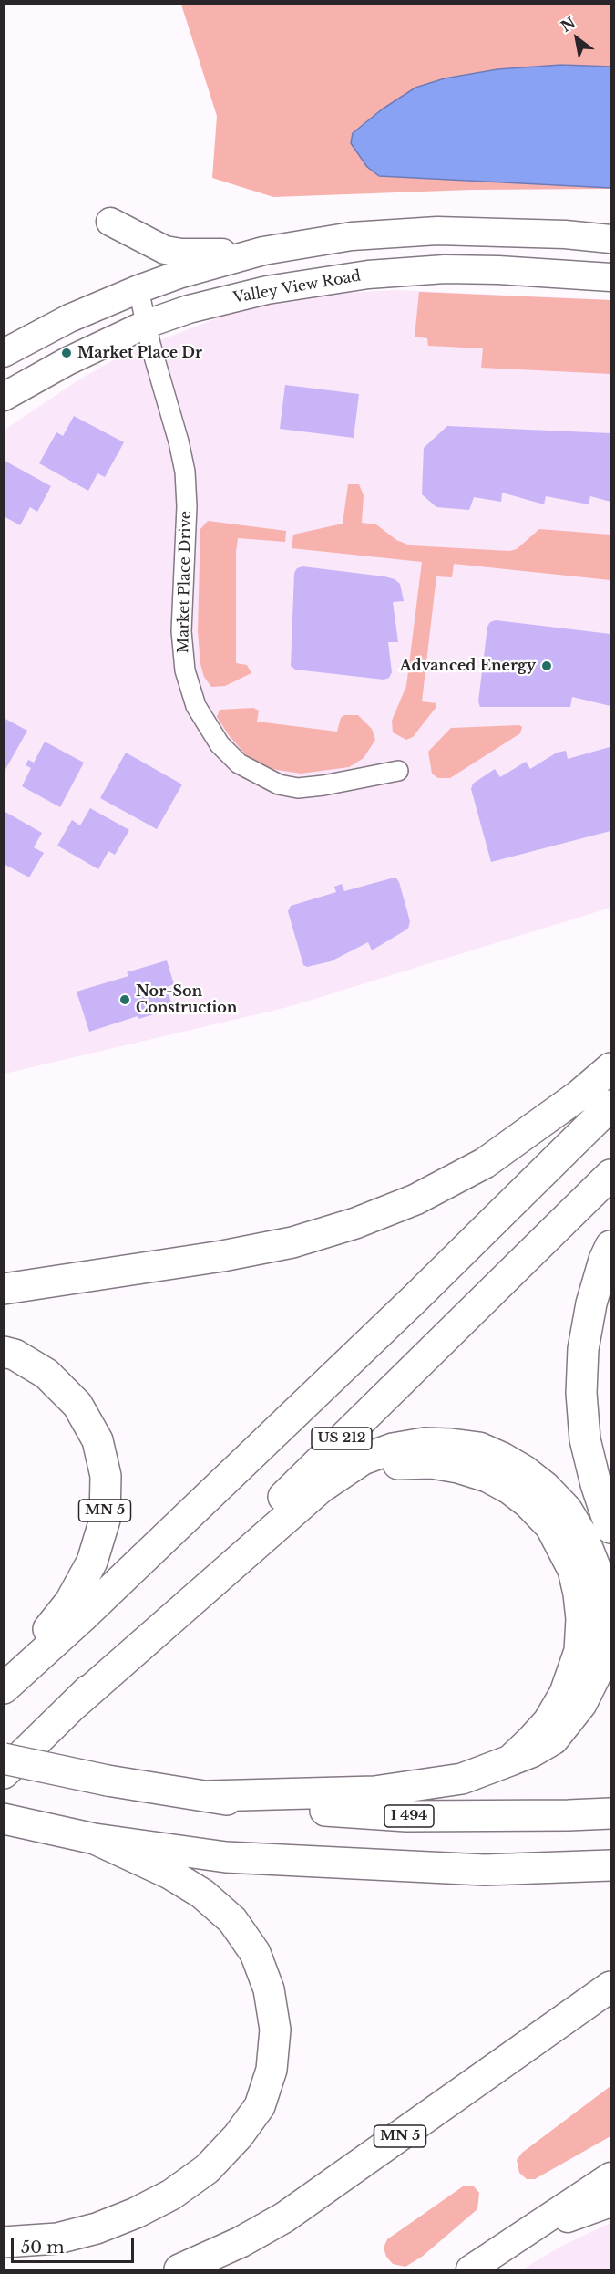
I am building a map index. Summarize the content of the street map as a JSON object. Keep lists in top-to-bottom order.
{
  "streets": {
    "highway": ["US 212", "MN 5", "I 494"],
    "main road": ["Valley View Road"],
    "street": ["Market Place Drive"]
  },
  "crossings": [
    ["Valley View Road", "Market Place Drive"]
  ],
  "places": ["Market Place Dr", "Advanced Energy", "Nor-Son Construction"],
  "scale_bar": "50 m",
  "north": "top left"
}
